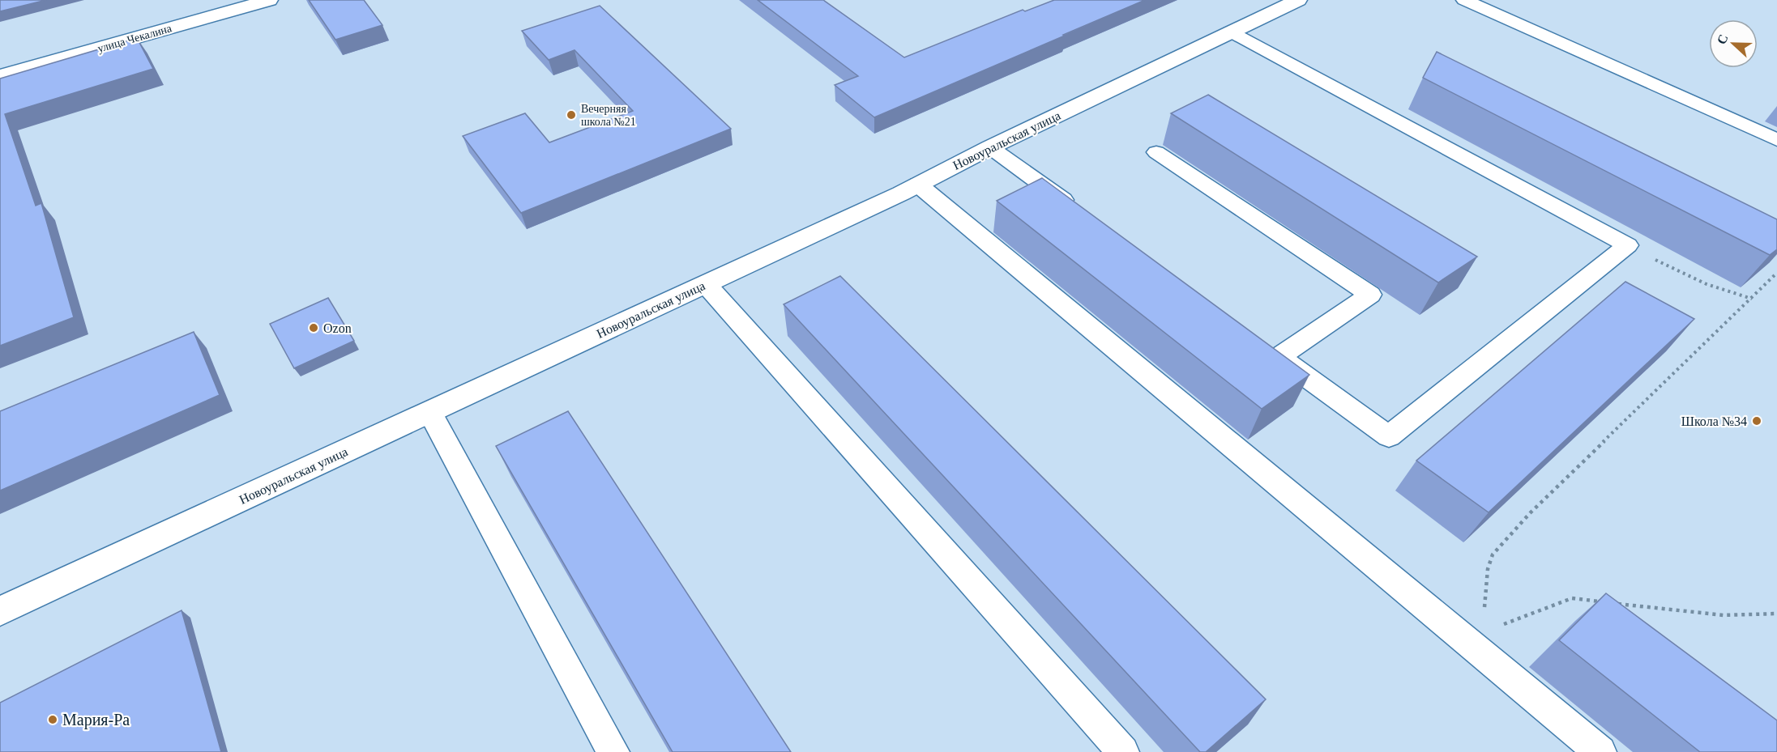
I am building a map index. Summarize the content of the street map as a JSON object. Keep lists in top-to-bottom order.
{
  "streets": {
    "street": ["улица Чекалина", "Новоуральская улица"]
  },
  "places": [
    "Вечерняя школа №21",
    "Ozon",
    "Школа №34",
    "Мария-Ра"
  ],
  "north": "left"
}
